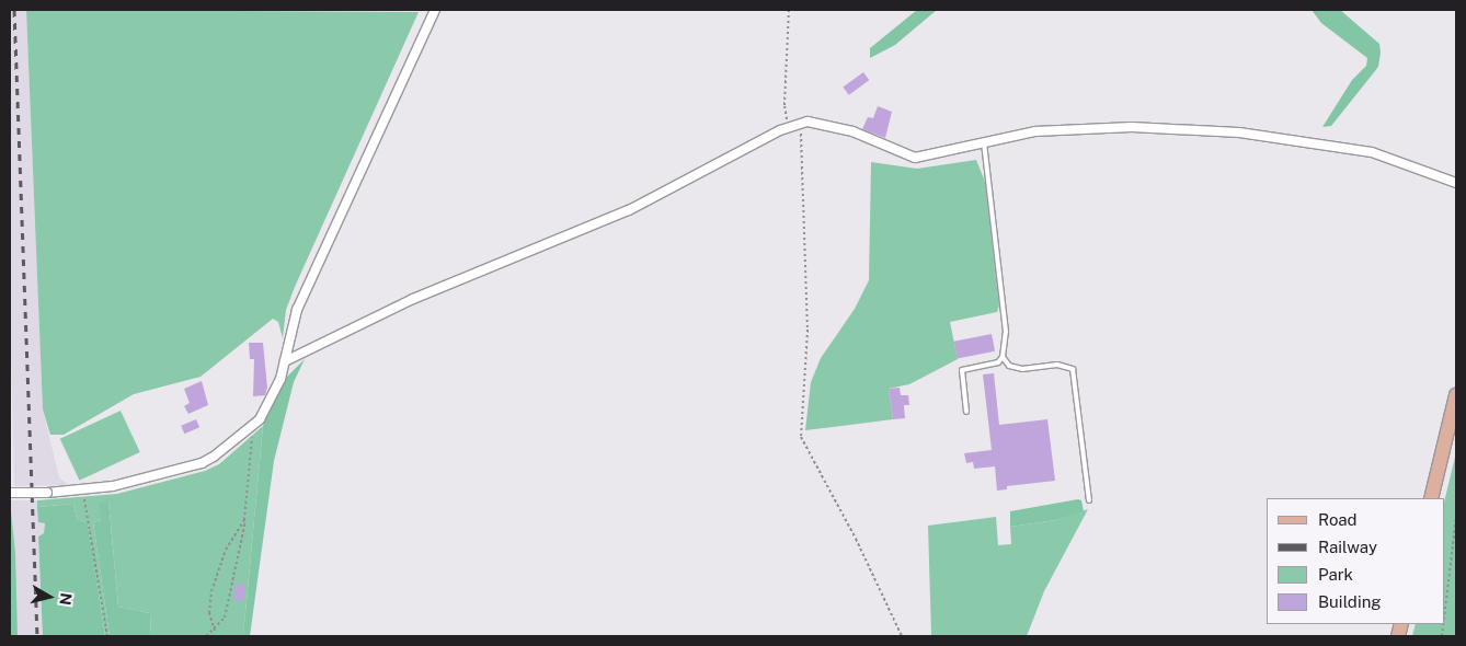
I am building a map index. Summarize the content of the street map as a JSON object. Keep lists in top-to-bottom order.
{
  "legend": [
    "Road",
    "Railway",
    "Park",
    "Building"
  ],
  "north": "right"
}
